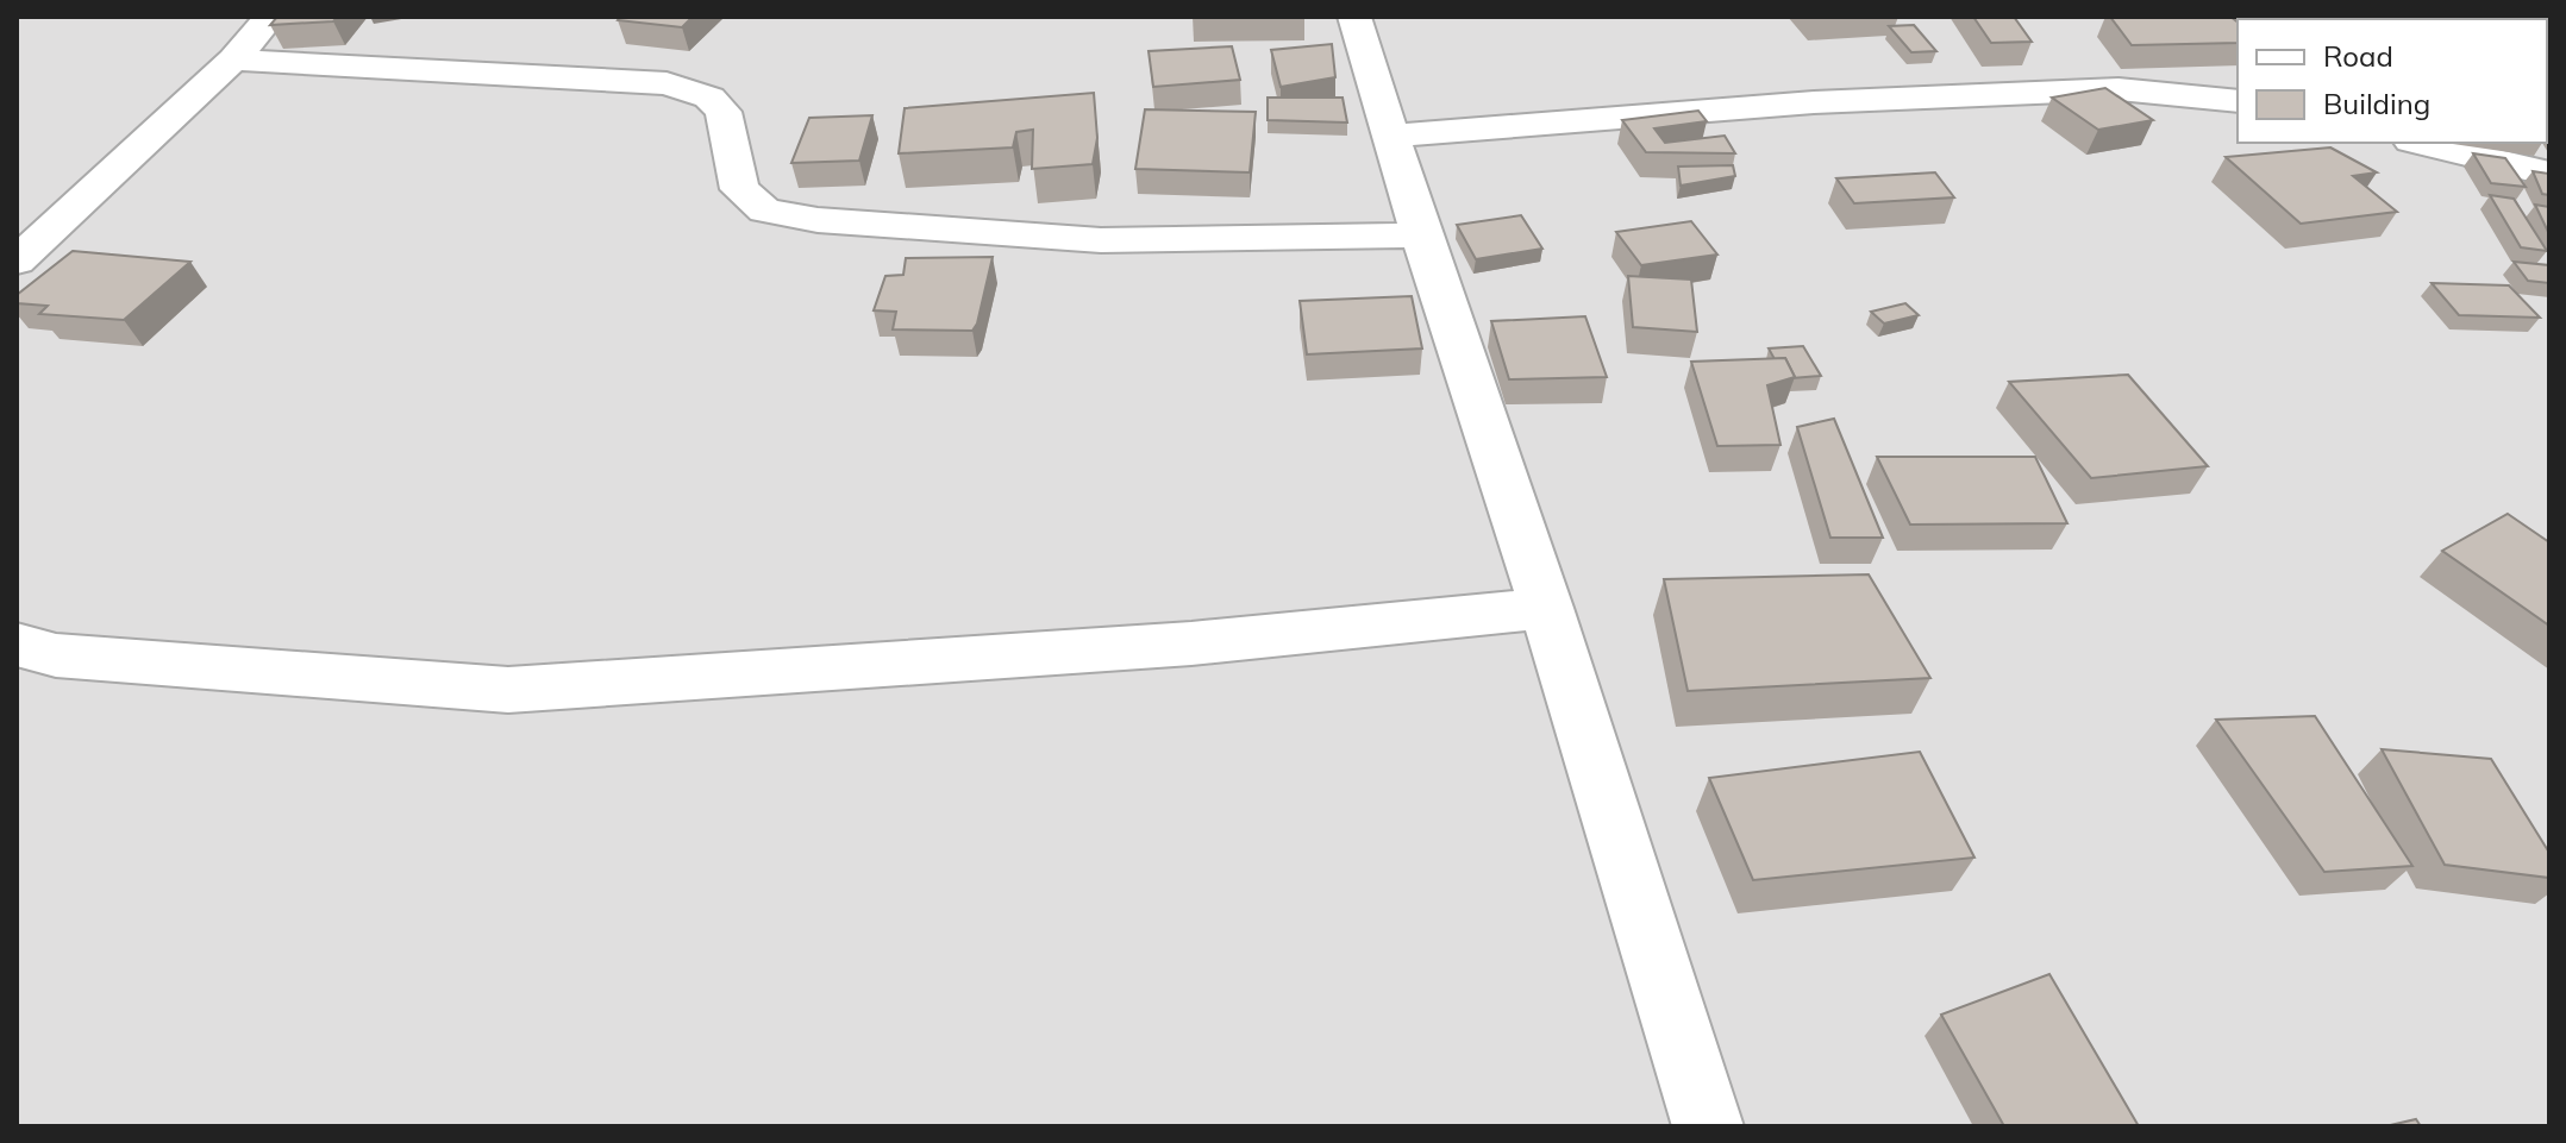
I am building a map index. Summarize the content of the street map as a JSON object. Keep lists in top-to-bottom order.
{
  "legend": ["Road", "Building"]
}
